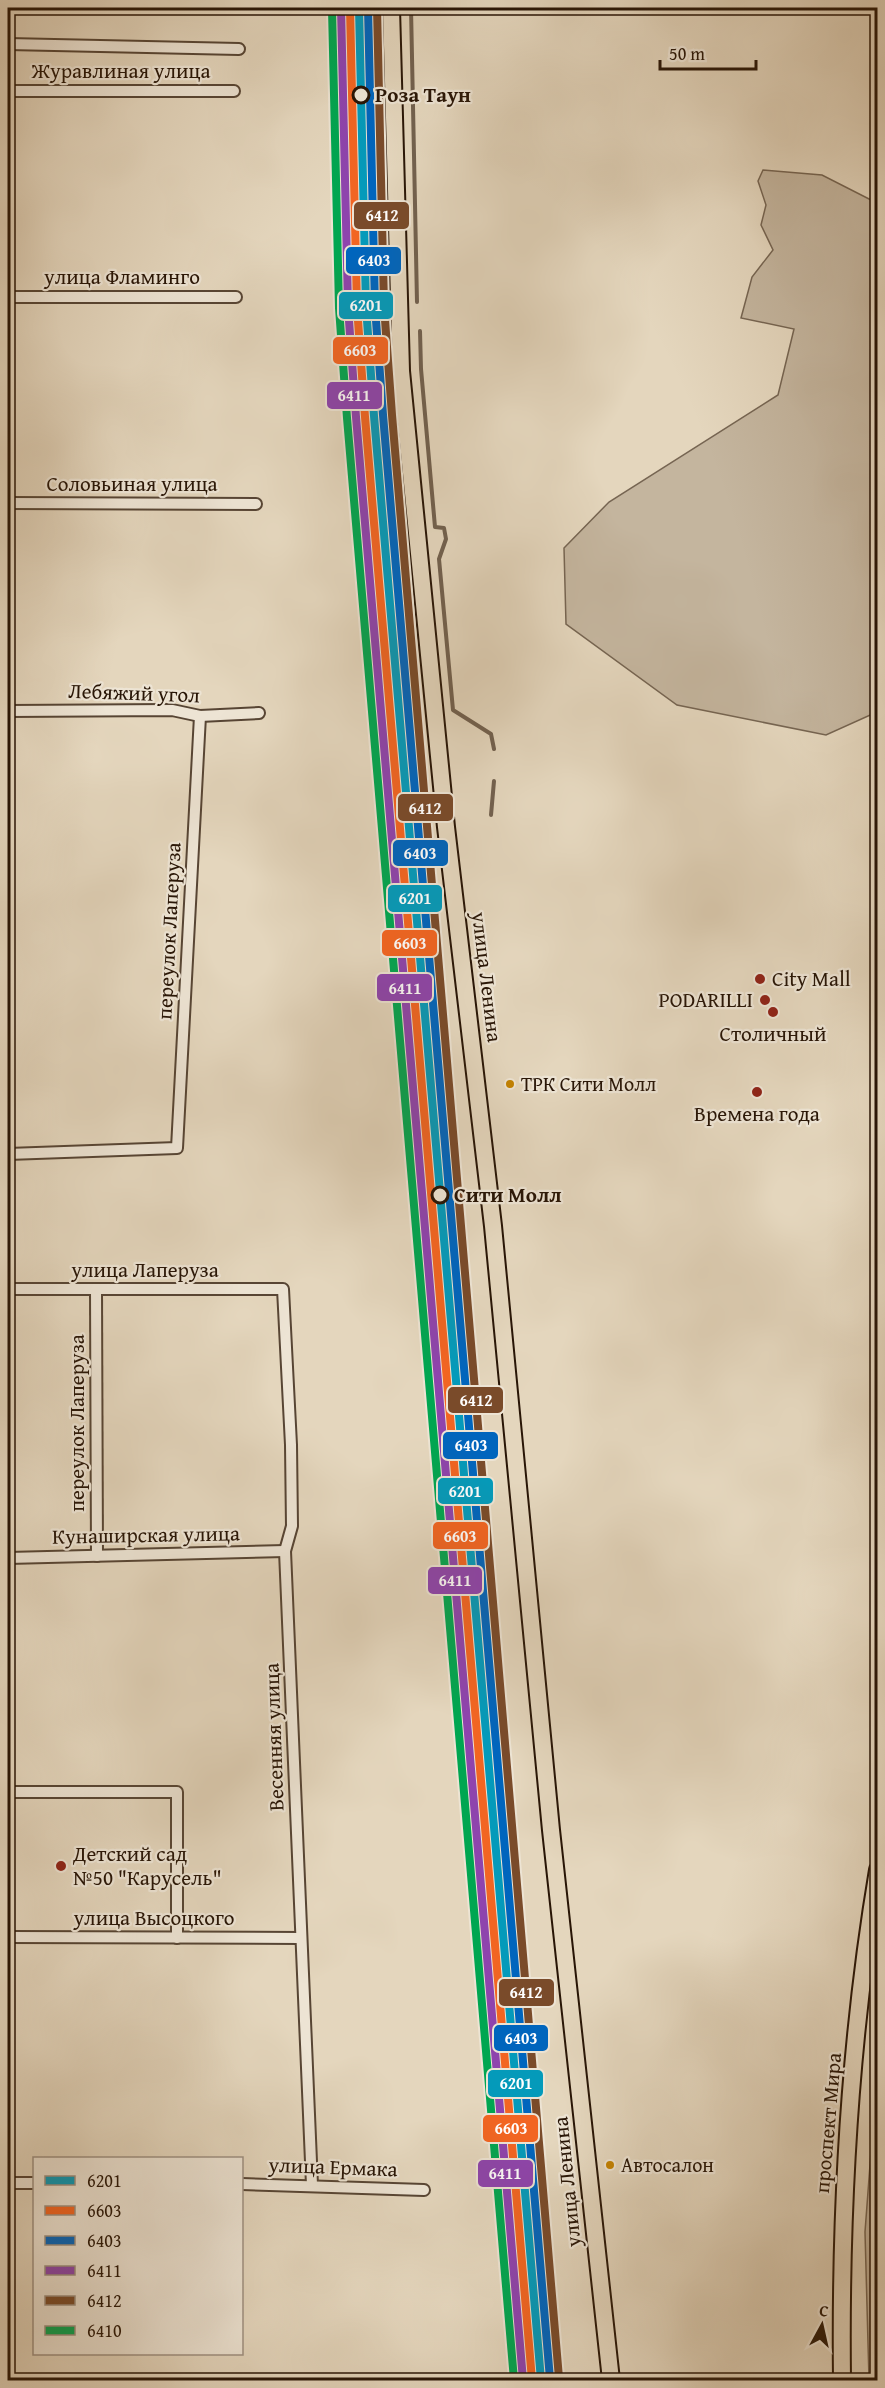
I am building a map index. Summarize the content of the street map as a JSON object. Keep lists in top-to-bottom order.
{
  "streets": {
    "main road": ["улица Ленина", "проспект Мира"],
    "street": [
      "Журавлиная улица",
      "улица Фламинго",
      "Соловьиная улица",
      "Лебяжий угол",
      "переулок Лаперуза",
      "улица Лаперуза",
      "Кунаширская улица",
      "Весенняя улица",
      "улица Высоцкого",
      "улица Ермака"
    ]
  },
  "crossings": [
    ["Лебяжий угол", "переулок Лаперуза"],
    ["переулок Лаперуза", "улица Лаперуза"],
    ["переулок Лаперуза", "Кунаширская улица"],
    ["улица Лаперуза", "Весенняя улица"],
    ["Кунаширская улица", "Весенняя улица"],
    ["Весенняя улица", "улица Высоцкого"],
    ["Весенняя улица", "улица Ермака"]
  ],
  "places": [
    "Роза Таун",
    "City Mall",
    "PODARILLI",
    "Столичный",
    "ТРК Сити Молл",
    "Времена года",
    "Сити Молл",
    "Детский сад №50 \"Карусель\"",
    "Автосалон"
  ],
  "lines": [
    "transit line 6201",
    "transit line 6603",
    "transit line 6403",
    "transit line 6411",
    "transit line 6412",
    "transit line 6410"
  ],
  "legend": [
    "6201",
    "6603",
    "6403",
    "6411",
    "6412",
    "6410"
  ],
  "scale_bar": "50 m",
  "north": "top"
}
